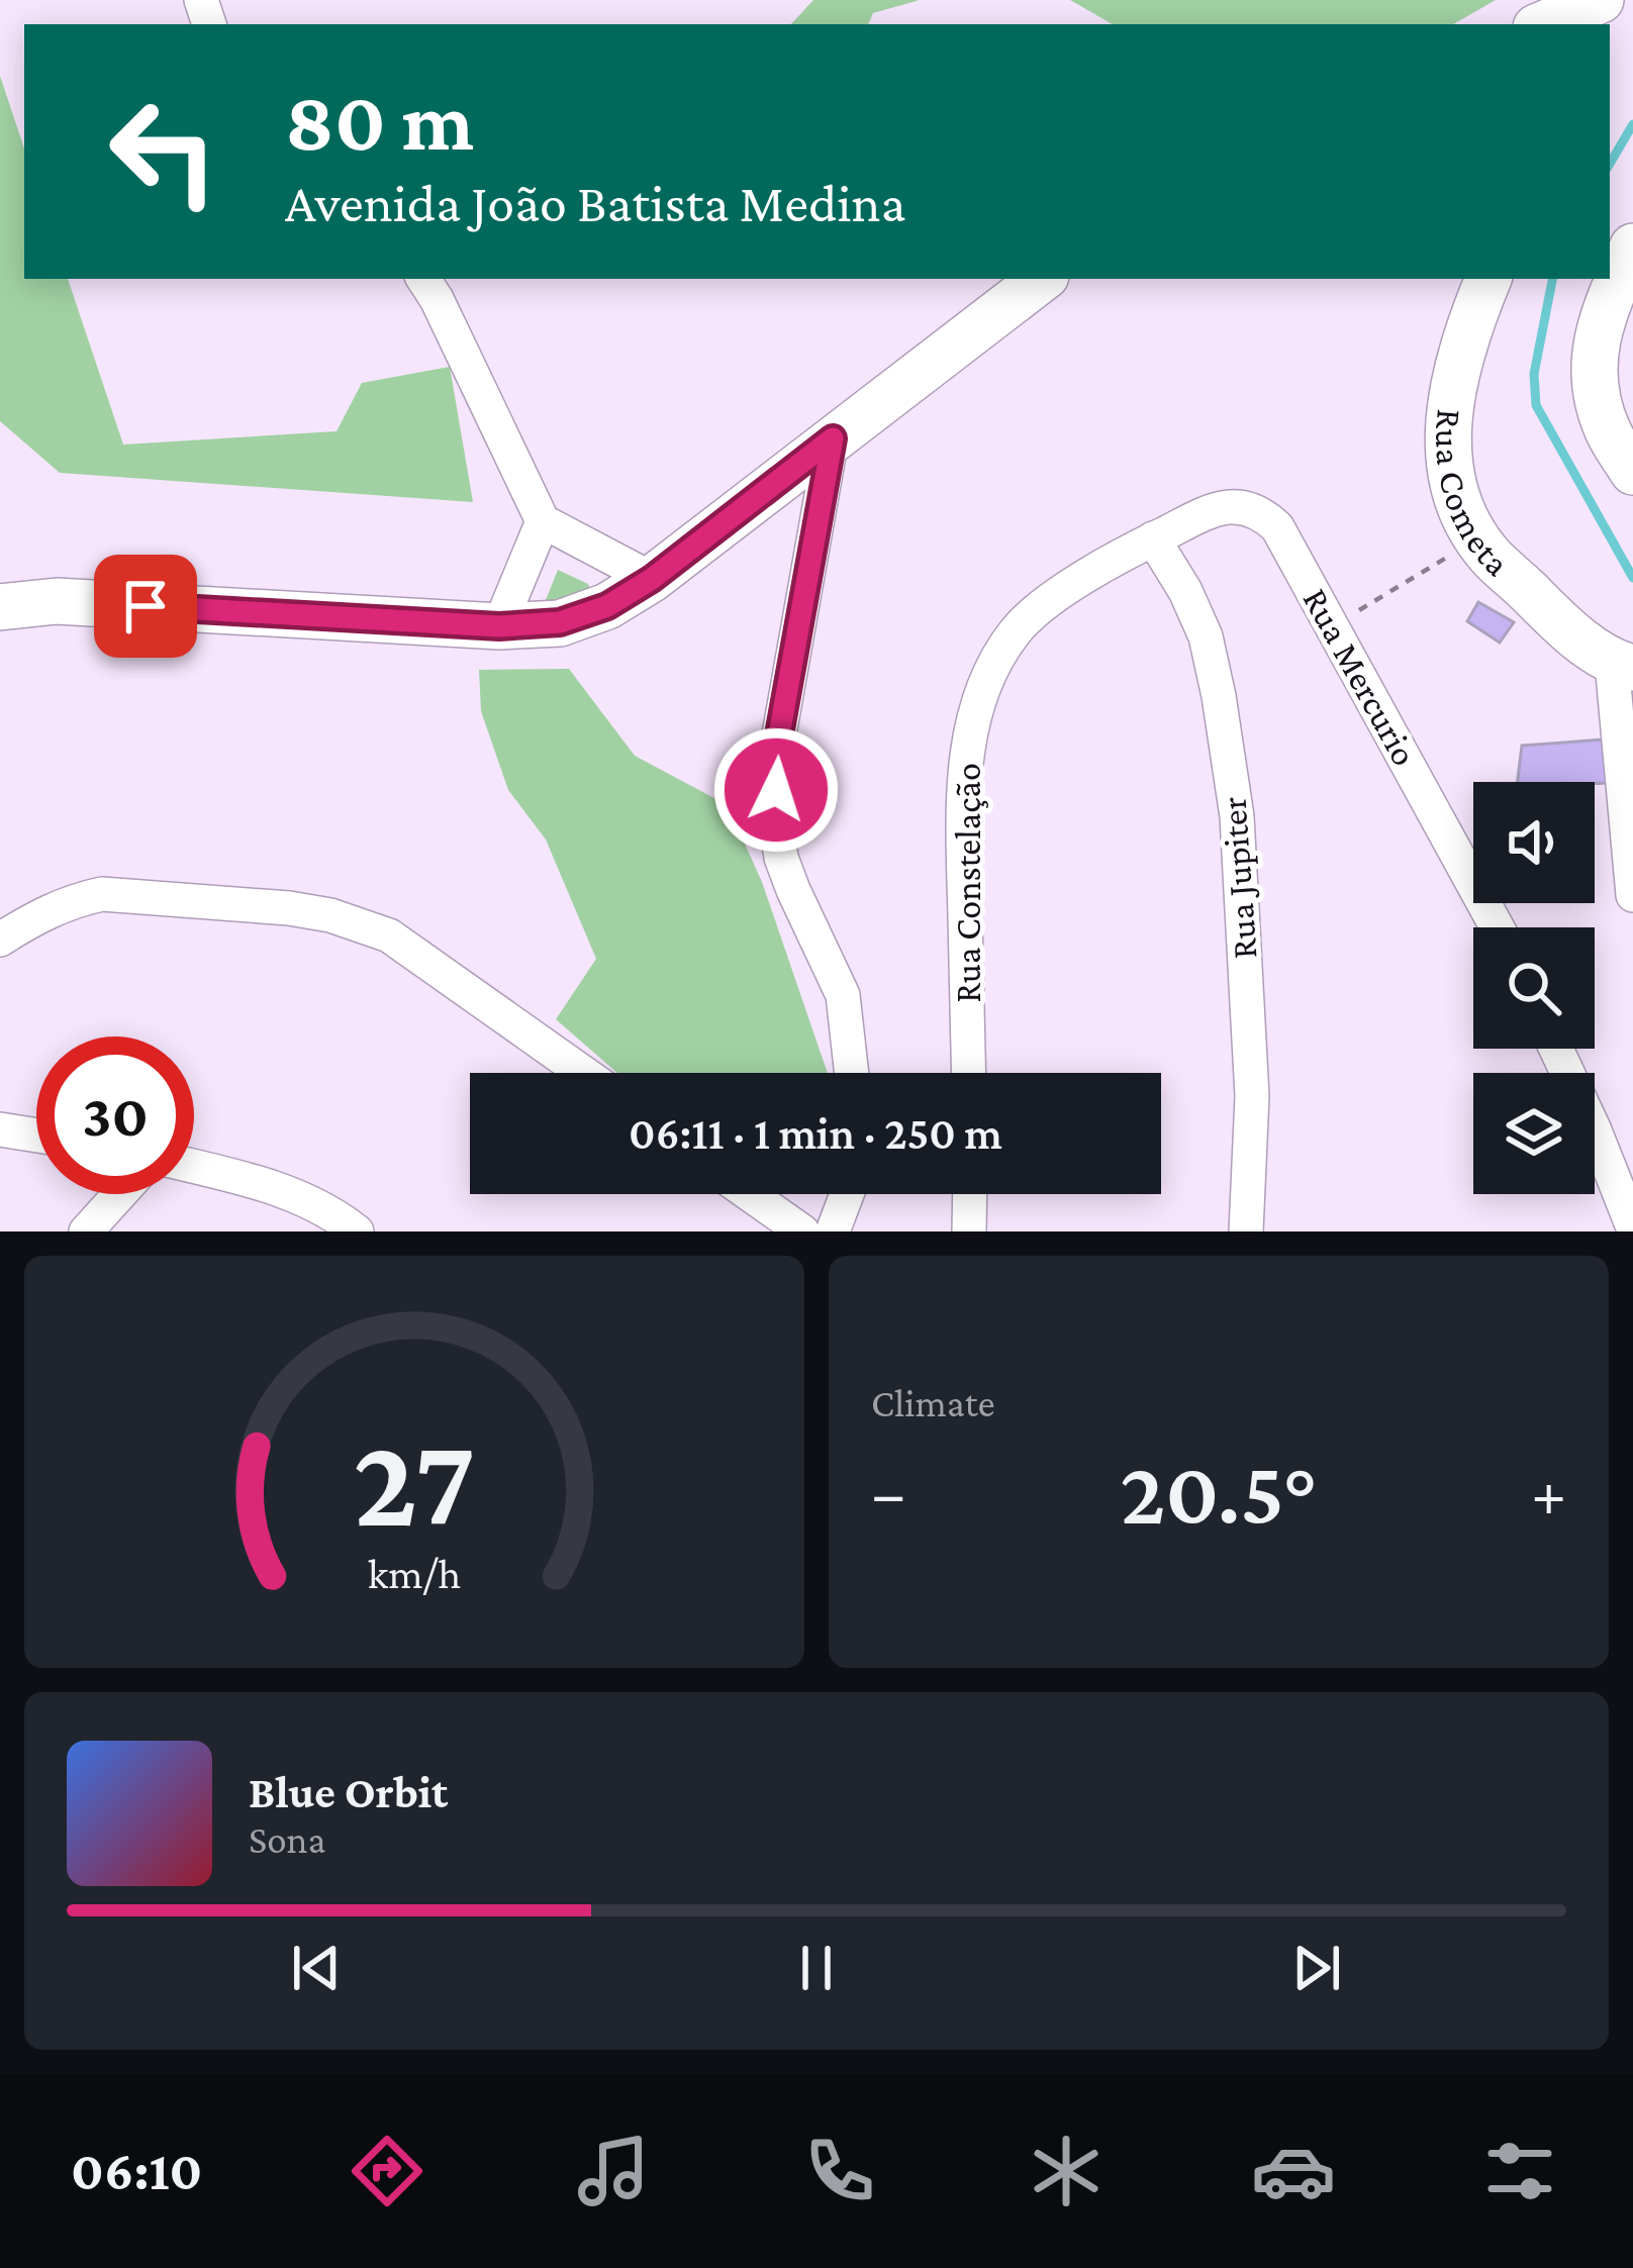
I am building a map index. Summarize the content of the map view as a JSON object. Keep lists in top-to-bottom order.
{
  "streets": {
    "main road": ["Rua Cometa"],
    "street": ["Rua Mercurio", "Rua Jupiter", "Rua Constelação"]
  },
  "crossings": [
    ["Rua Mercurio", "Rua Jupiter"],
    ["Rua Mercurio", "Rua Constelação"],
    ["Rua Jupiter", "Rua Constelação"]
  ],
  "page": {
    "turn": ["80 m", "Avenida João Batista Medina"],
    "limit": "30",
    "trip": "06:11 · 1 min · 250 m",
    "tile": "Climate",
    "heat": ["−", "20.5°", "+"],
    "song": ["Blue Orbit", "Sona"],
    "tabs": "06:10",
    "gauge": ["27", "km/h"]
  }
}
